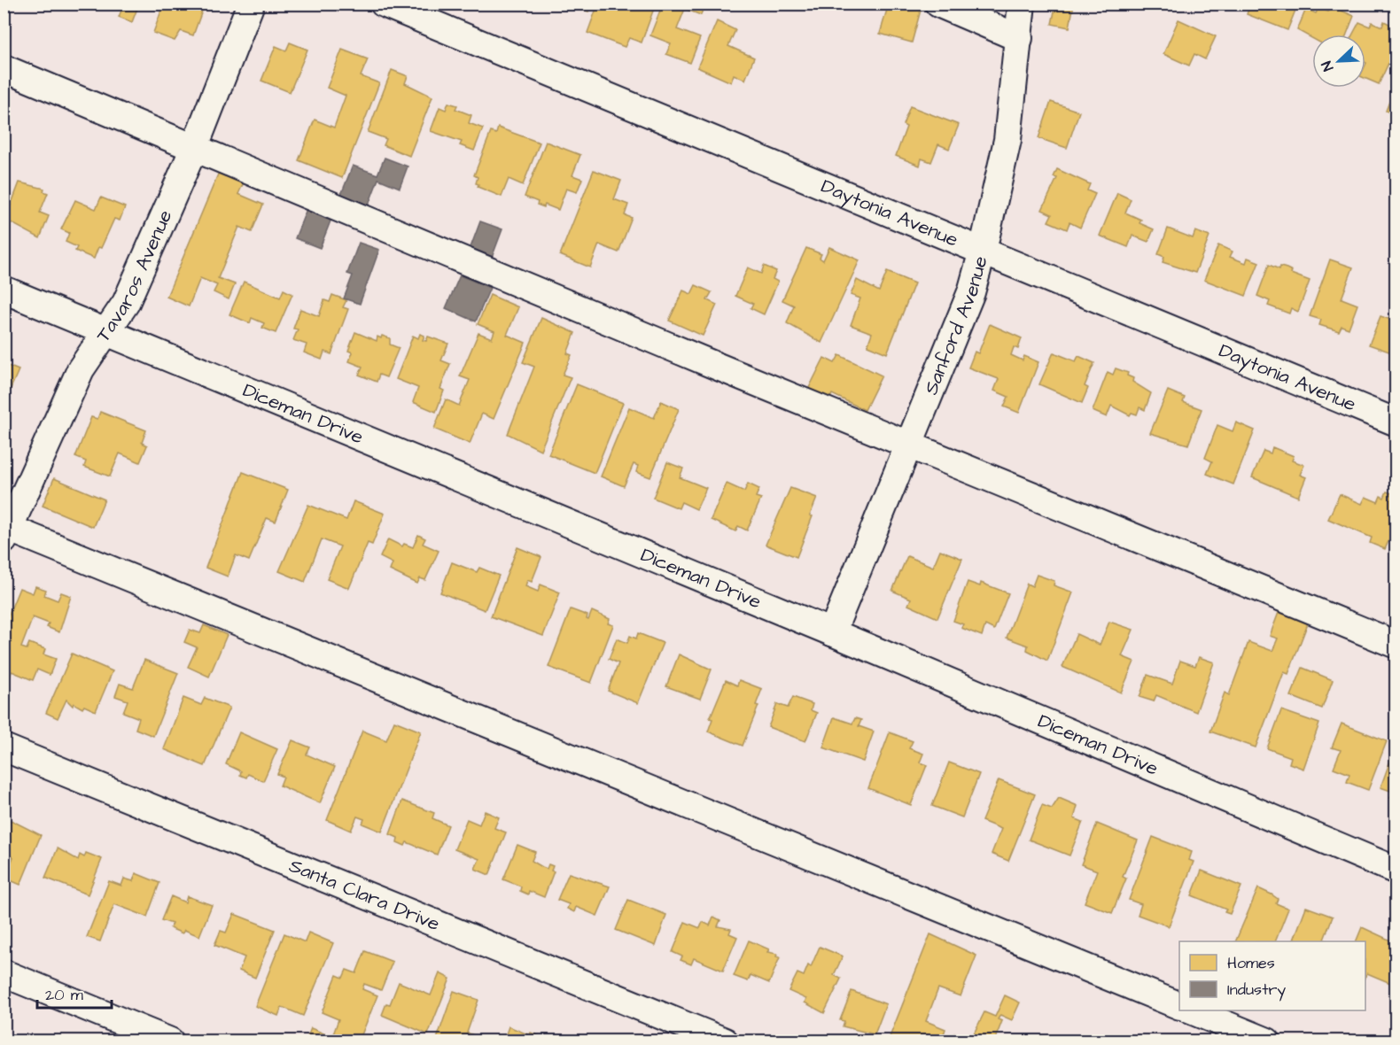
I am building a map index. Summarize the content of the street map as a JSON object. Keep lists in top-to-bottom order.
{
  "streets": {
    "street": [
      "Daytonia Avenue",
      "Tavaros Avenue",
      "Sanford Avenue",
      "Diceman Drive",
      "Santa Clara Drive"
    ]
  },
  "crossings": [
    ["Daytonia Avenue", "Sanford Avenue"],
    ["Tavaros Avenue", "Diceman Drive"],
    ["Sanford Avenue", "Diceman Drive"]
  ],
  "legend": ["Homes", "Industry"],
  "scale_bar": "20 m",
  "north": "bottom left"
}
